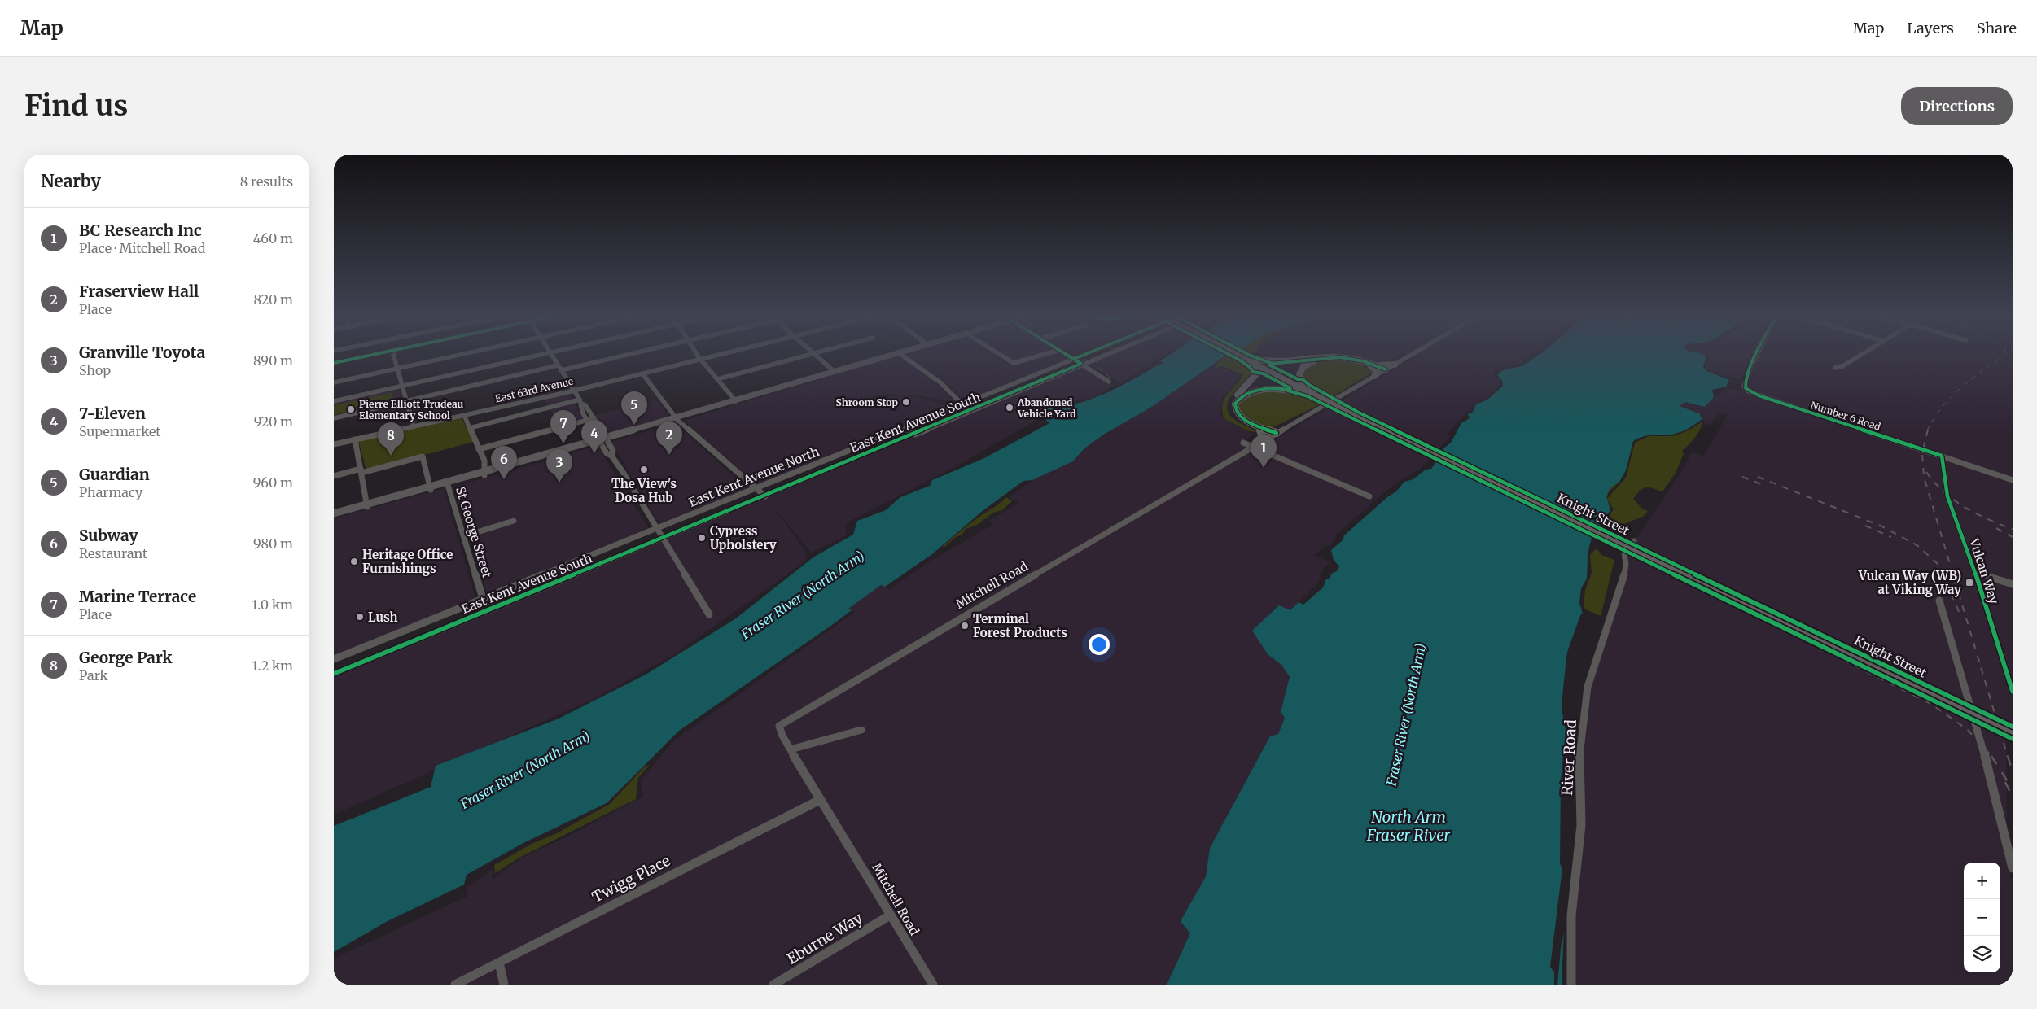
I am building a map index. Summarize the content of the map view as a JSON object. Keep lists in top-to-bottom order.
{
  "streets": {
    "highway": ["Knight Street"],
    "street": [
      "East 63rd Avenue",
      "Number 6 Road",
      "East Kent Avenue South",
      "East Kent Avenue North",
      "St George Street",
      "Vulcan Way",
      "Mitchell Road",
      "River Road",
      "Twigg Place",
      "Eburne Way"
    ]
  },
  "crossings": [
    ["Number 6 Road", "Vulcan Way"],
    ["East Kent Avenue South", "East Kent Avenue North"],
    ["East Kent Avenue South", "St George Street"],
    ["East Kent Avenue North", "St George Street"],
    ["Mitchell Road", "Twigg Place"],
    ["Mitchell Road", "Eburne Way"]
  ],
  "water": ["Fraser River (North Arm)", "North Arm Fraser River"],
  "places": {
    "other": [
      "Shroom Stop",
      "Abandoned Vehicle Yard",
      "Pierre Elliott Trudeau Elementary School",
      "The View's Dosa Hub",
      "Cypress Upholstery",
      "Heritage Office Furnishings",
      "Lush",
      "Terminal Forest Products"
    ],
    "transit": ["Vulcan Way (WB) at Viking Way"]
  },
  "page": {
    "header": "Map",
    "nav": ["Map", "Layers", "Share"],
    "buttons": "Directions",
    "title": "Find us",
    "heading": ["Nearby", "8 results"],
    "list": [
      {
        "mark": "1",
        "name": "BC Research Inc",
        "note": "Place · Mitchell Road",
        "value": "460 m"
      },
      {
        "mark": "2",
        "name": "Fraserview Hall",
        "note": "Place",
        "value": "820 m"
      },
      {
        "mark": "3",
        "name": "Granville Toyota",
        "note": "Shop",
        "value": "890 m"
      },
      {
        "mark": "4",
        "name": "7-Eleven",
        "note": "Supermarket",
        "value": "920 m"
      },
      {
        "mark": "5",
        "name": "Guardian",
        "note": "Pharmacy",
        "value": "960 m"
      },
      {
        "mark": "6",
        "name": "Subway",
        "note": "Restaurant",
        "value": "980 m"
      },
      {
        "mark": "7",
        "name": "Marine Terrace",
        "note": "Place",
        "value": "1.0 km"
      },
      {
        "mark": "8",
        "name": "George Park",
        "note": "Park",
        "value": "1.2 km"
      }
    ],
    "pins": [
      "5",
      "7",
      "4",
      "2",
      "8",
      "1",
      "6",
      "3"
    ],
    "map_buttons": ["+", "−"]
  }
}
